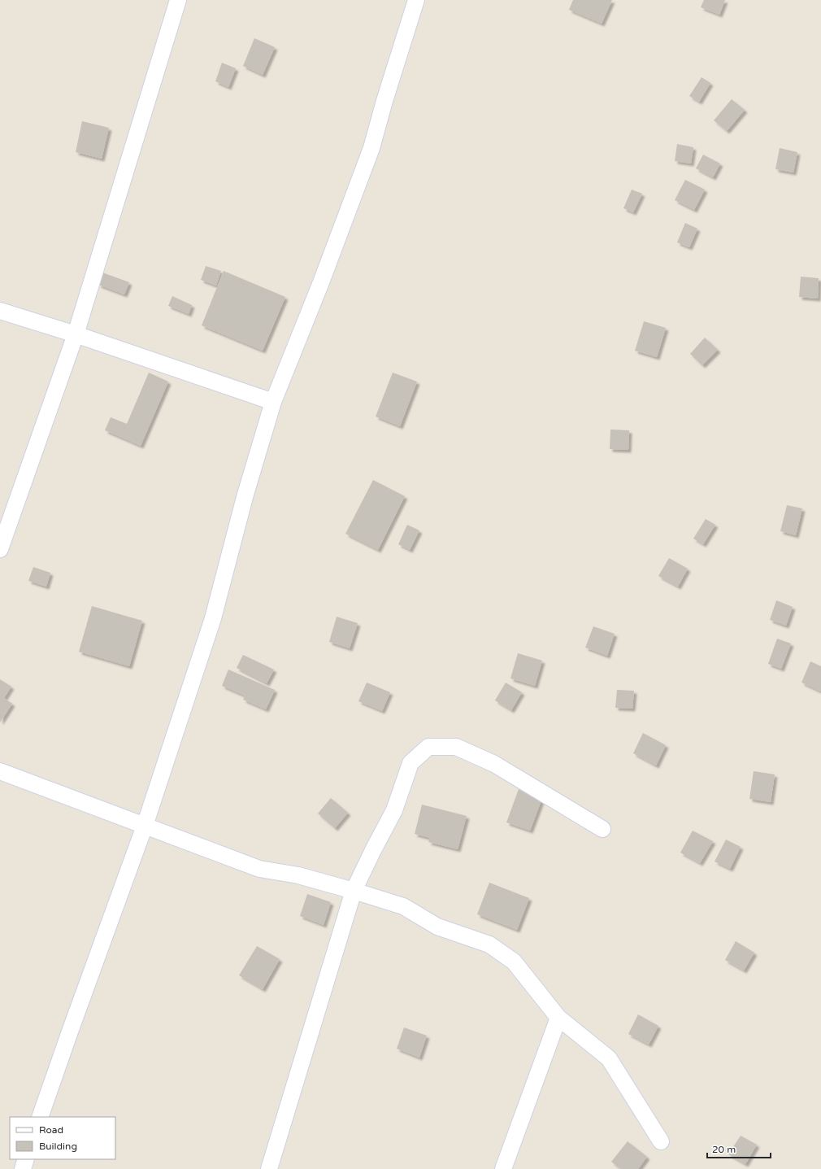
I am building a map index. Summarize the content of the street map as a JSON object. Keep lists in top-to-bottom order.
{
  "legend": ["Road", "Building"],
  "scale_bar": "20 m"
}
